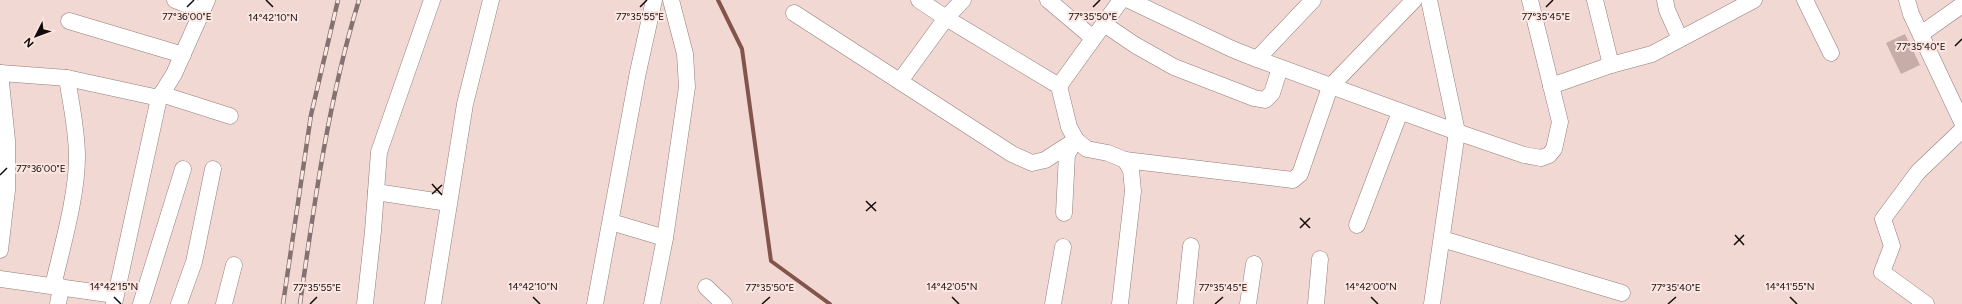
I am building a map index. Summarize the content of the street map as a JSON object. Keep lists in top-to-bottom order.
{
  "north": "bottom left",
  "coordinates": [
    "77°36'00\"E",
    "77°35'55\"E",
    "77°35'50\"E",
    "77°35'45\"E",
    "14°42'10\"N",
    "77°35'40\"E",
    "14°42'15\"N",
    "14°42'05\"N",
    "14°42'00\"N",
    "14°41'55\"N"
  ]
}
